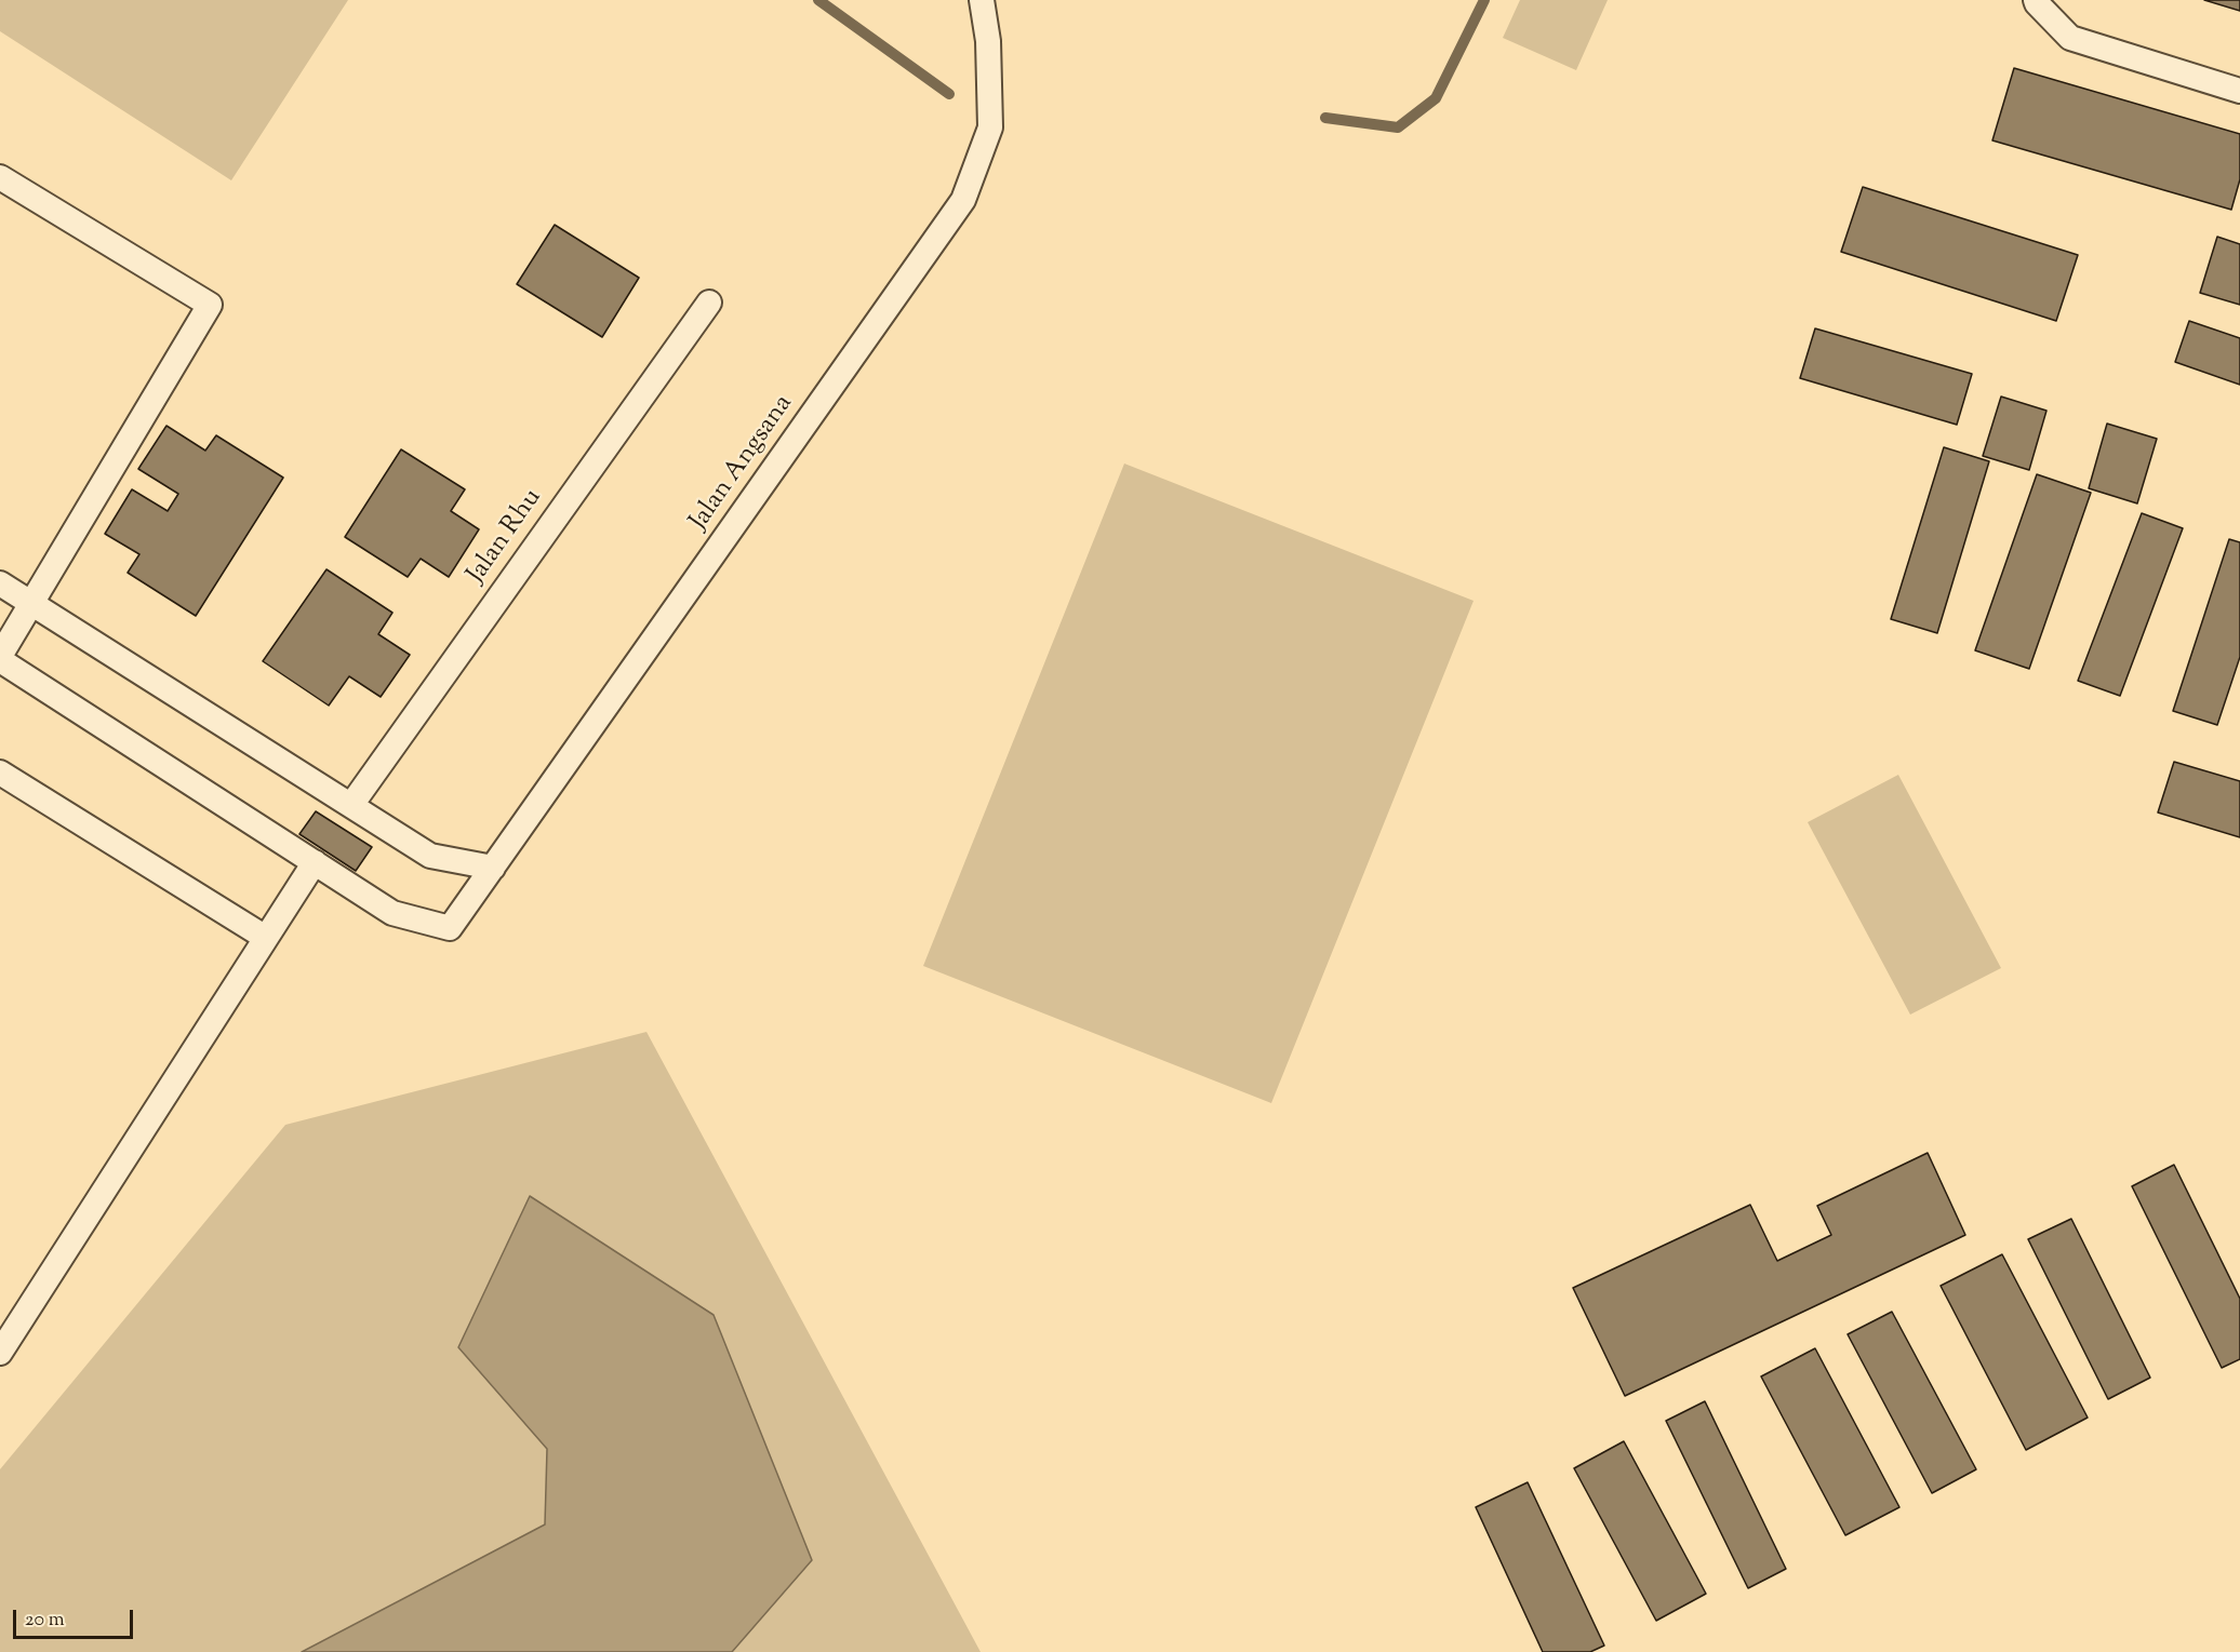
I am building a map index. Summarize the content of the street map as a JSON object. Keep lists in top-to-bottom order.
{
  "streets": {
    "lane": ["Jalan Angsana", "Jalan Rhu"]
  },
  "scale_bar": "20 m"
}
